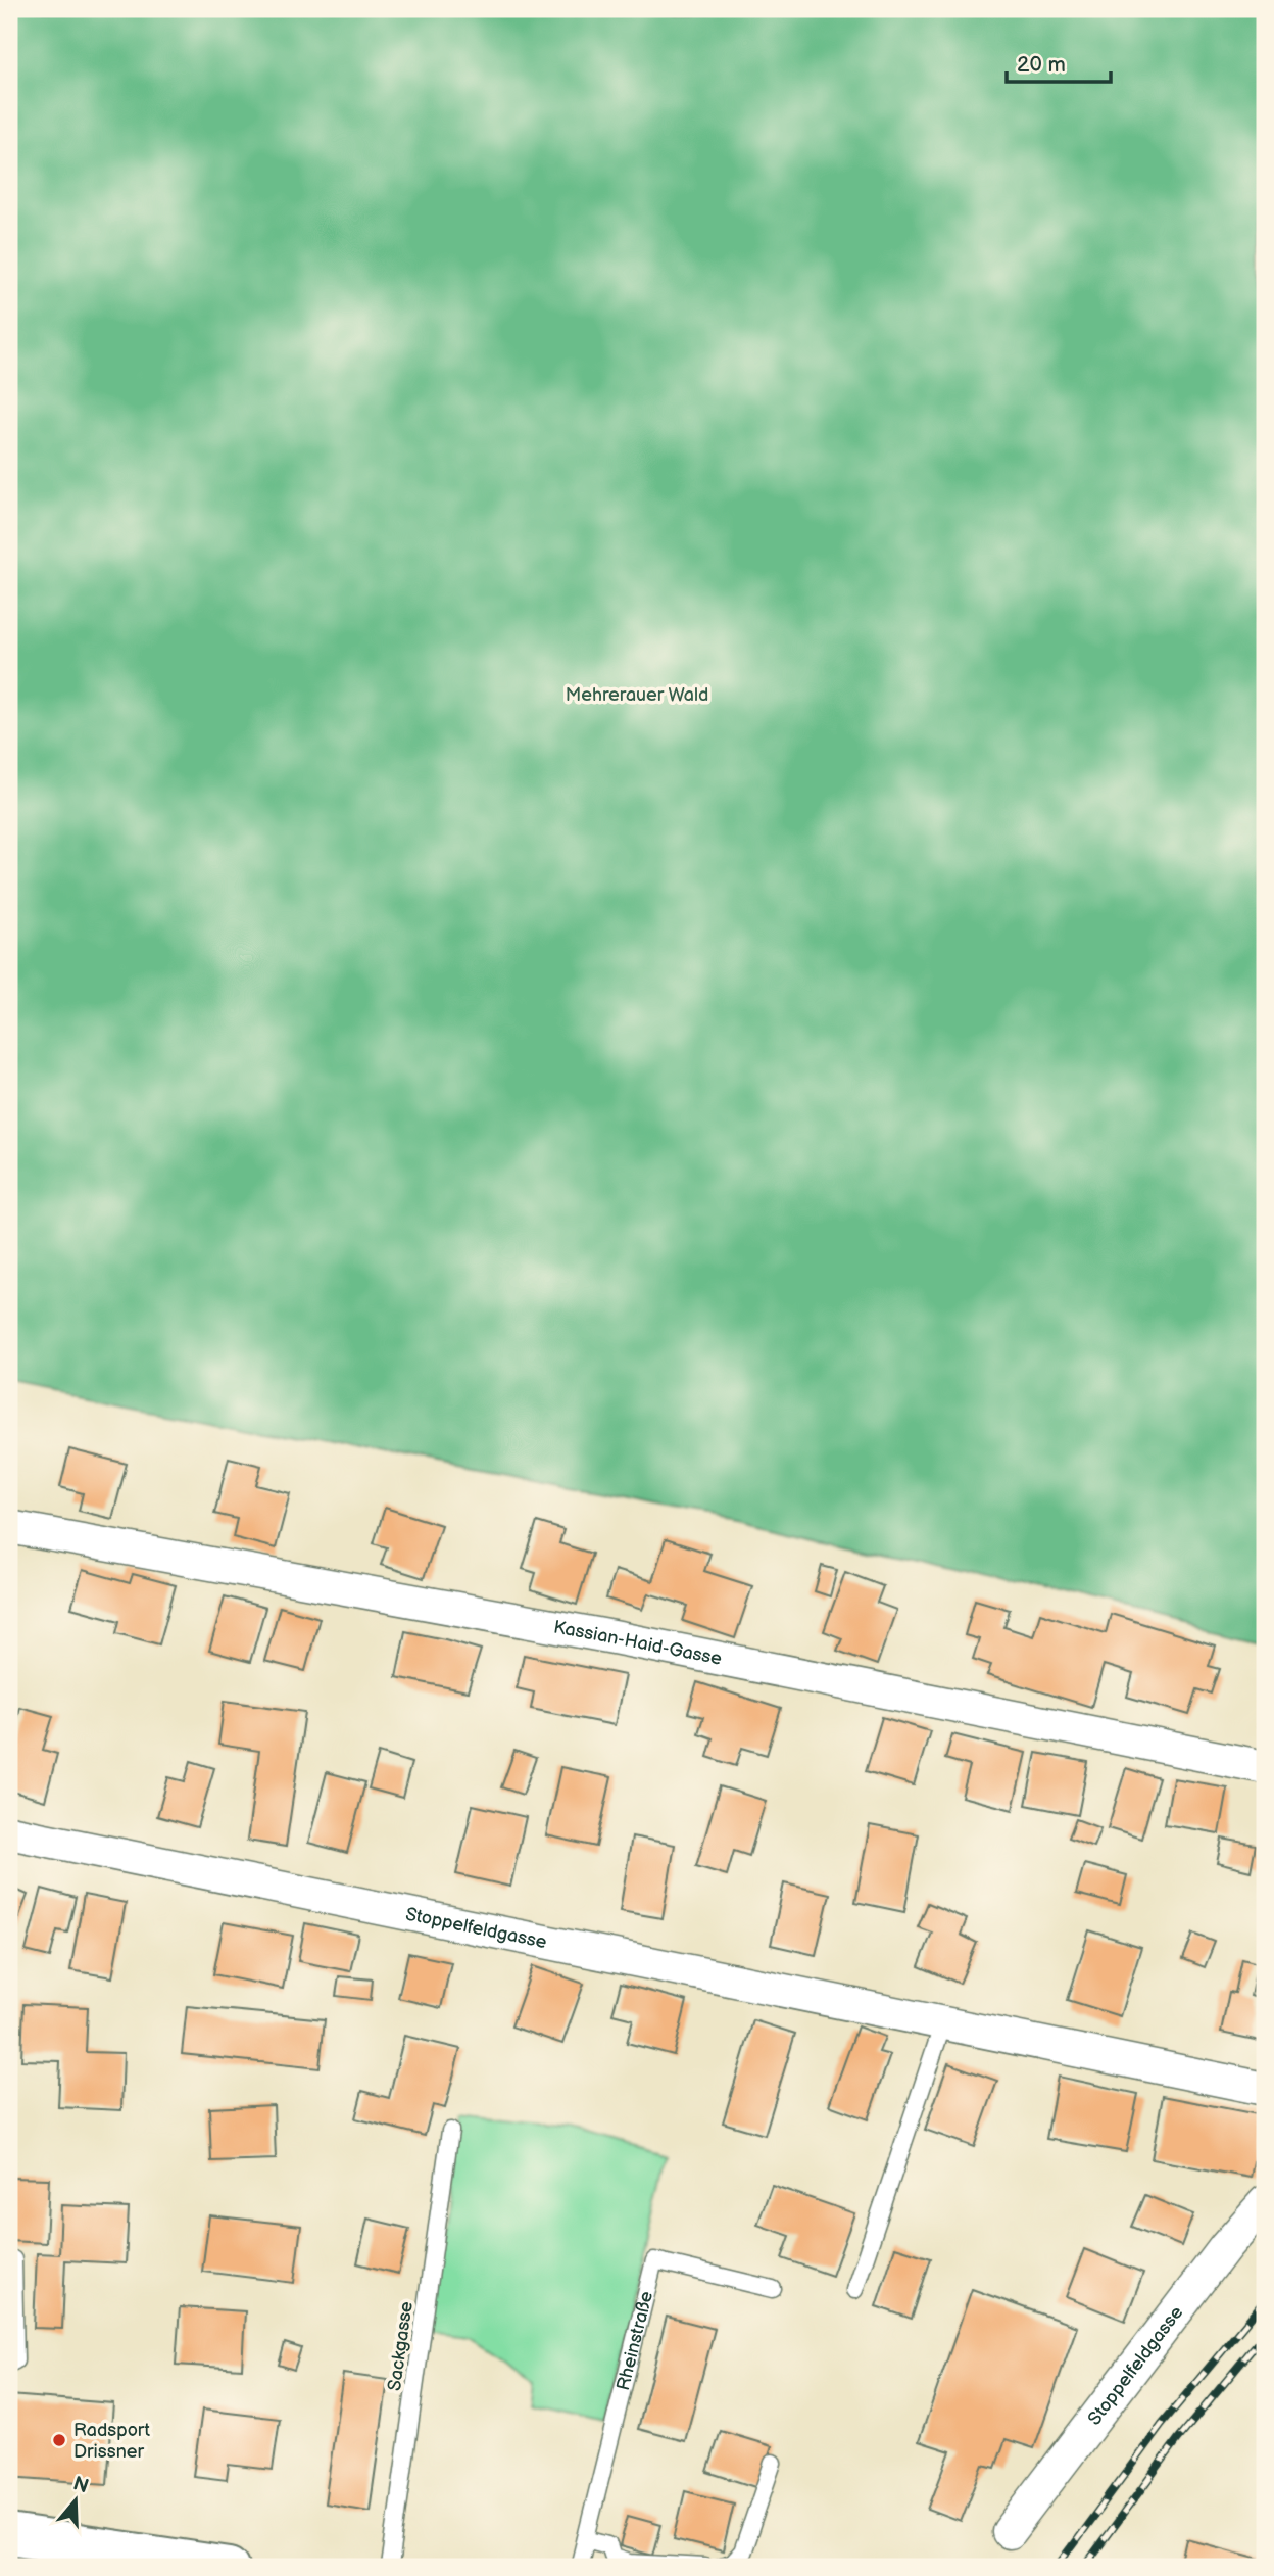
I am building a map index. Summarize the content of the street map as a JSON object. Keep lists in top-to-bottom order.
{
  "streets": {
    "street": ["Kassian-Haid-Gasse", "Stoppelfeldgasse"],
    "lane": ["Rheinstraße", "Sackgasse"]
  },
  "parks": ["Mehrerauer Wald"],
  "places": ["Radsport Drissner"],
  "scale_bar": "20 m",
  "north": "top"
}
